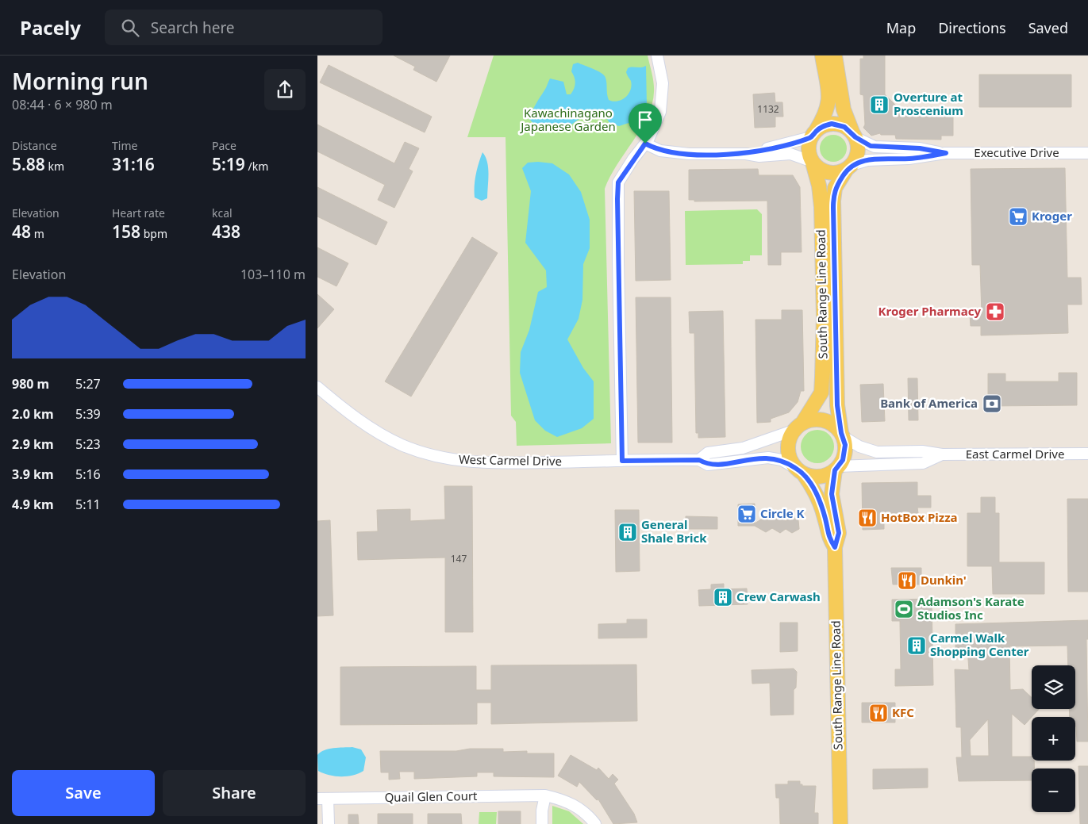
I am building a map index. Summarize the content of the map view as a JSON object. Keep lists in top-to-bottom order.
{
  "streets": {
    "main road": ["South Range Line Road"],
    "street": [
      "Executive Drive",
      "East Carmel Drive",
      "West Carmel Drive",
      "Quail Glen Court"
    ]
  },
  "crossings": [
    ["Executive Drive", "South Range Line Road"],
    ["South Range Line Road", "East Carmel Drive"],
    ["South Range Line Road", "West Carmel Drive"],
    ["East Carmel Drive", "West Carmel Drive"]
  ],
  "parks": ["Kawachinagano Japanese Garden"],
  "places": {
    "building": [
      "Overture at Proscenium",
      "General Shale Brick",
      "Crew Carwash",
      "Carmel Walk Shopping Center"
    ],
    "supermarket": ["Kroger", "Circle K"],
    "pharmacy": ["Kroger Pharmacy"],
    "bank": ["Bank of America"],
    "restaurant": ["HotBox Pizza", "Dunkin'", "KFC"],
    "sports": ["Adamson's Karate Studios Inc"]
  },
  "house_numbers": ["1132", "147"],
  "page": {
    "header": "Pacely",
    "search": "Search here",
    "nav": ["Map", "Directions", "Saved"],
    "heading": ["Morning run", "08:44 · 6 × 980 m"],
    "stats": [
      ["Distance", "5.88 km"],
      ["Time", "31:16"],
      ["Pace", "5:19 /km"],
      ["Elevation", "48 m"],
      ["Heart rate", "158 bpm"],
      ["kcal", "438"]
    ],
    "chart": ["Elevation", "103–110 m"],
    "list": [
      {
        "name": "980 m",
        "note": "5:27"
      },
      {
        "name": "2.0 km",
        "note": "5:39"
      },
      {
        "name": "2.9 km",
        "note": "5:23"
      },
      {
        "name": "3.9 km",
        "note": "5:16"
      },
      {
        "name": "4.9 km",
        "note": "5:11"
      }
    ],
    "map_buttons": ["+", "−"],
    "buttons": ["Save", "Share"]
  }
}
